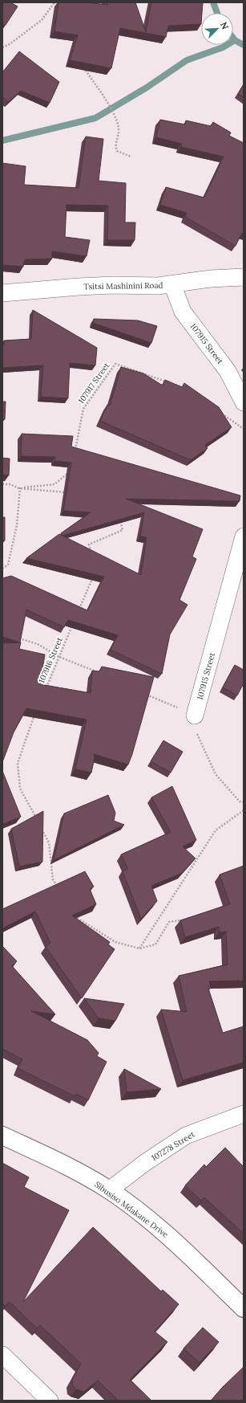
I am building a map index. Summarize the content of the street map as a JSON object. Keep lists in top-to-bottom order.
{
  "streets": {
    "street": [
      "Tsitsi Mashinini Road",
      "107915 Street",
      "107278 Street",
      "Sibusiso Mdakane Drive"
    ],
    "path": ["107917 Street", "107916 Street"]
  },
  "crossings": [
    ["Tsitsi Mashinini Road", "107915 Street"],
    ["107278 Street", "Sibusiso Mdakane Drive"]
  ],
  "north": "top right"
}
